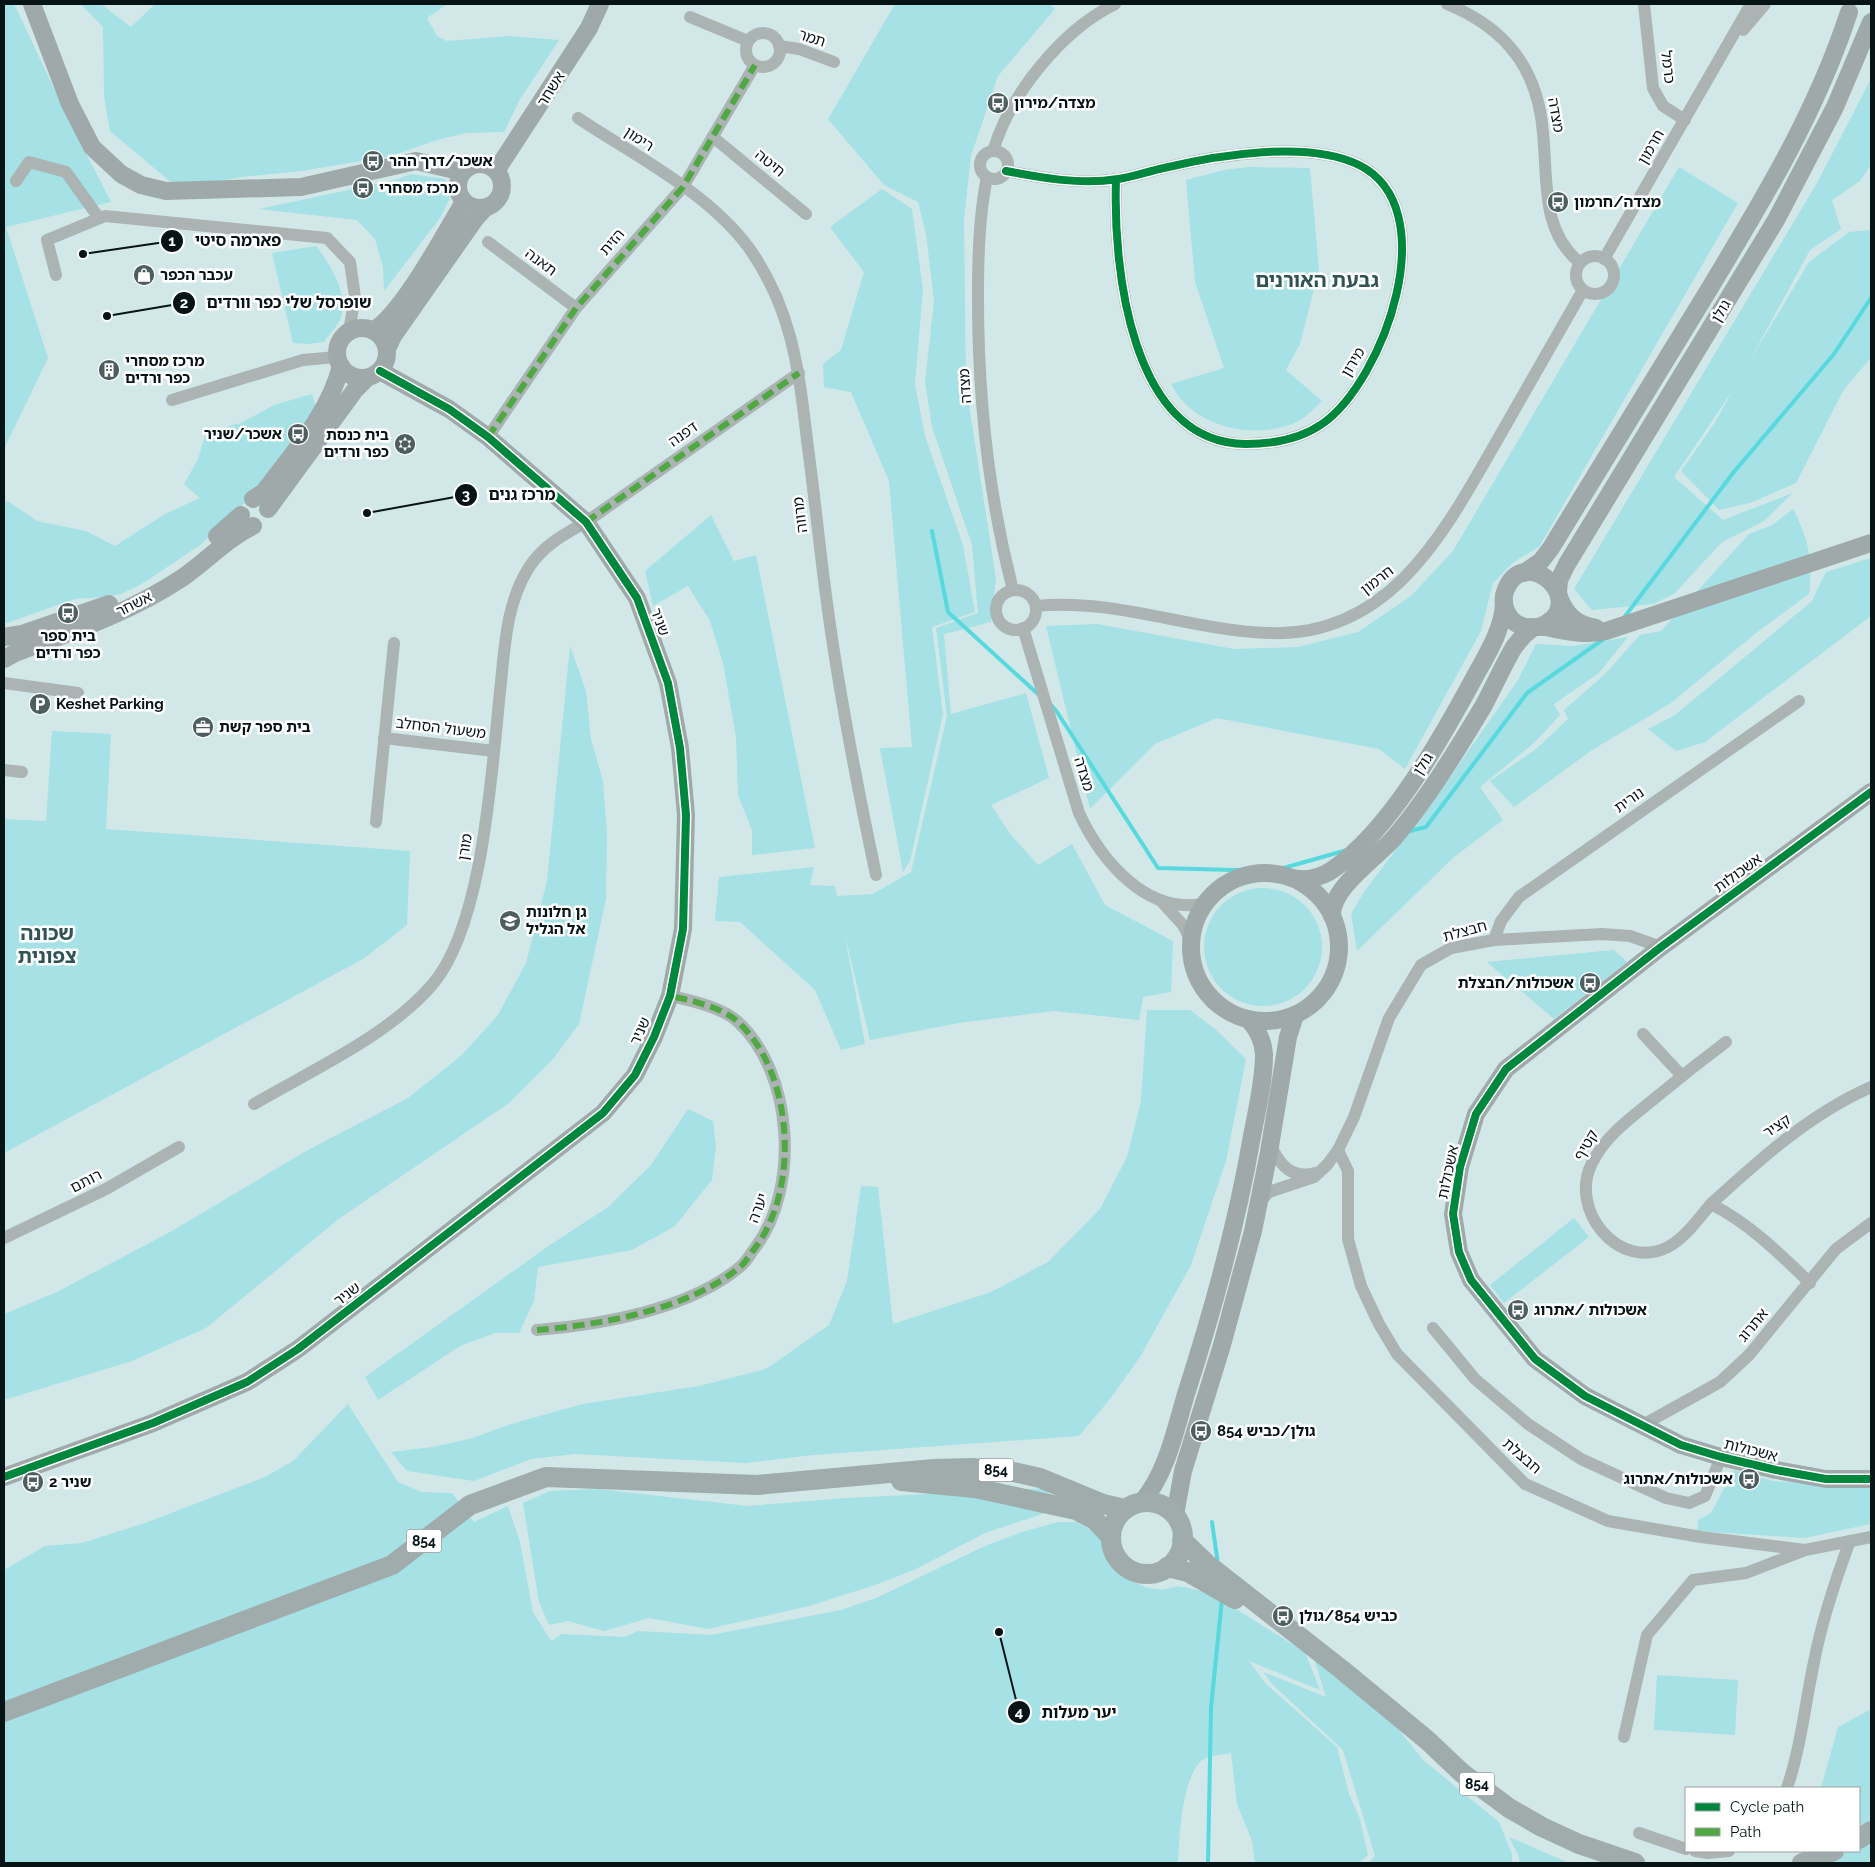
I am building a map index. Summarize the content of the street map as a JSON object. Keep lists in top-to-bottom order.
{
  "streets": {
    "main road": ["854"],
    "street": [
      "תמר",
      "כרמל",
      "אשחר",
      "מצדה",
      "רימון",
      "חרמון",
      "חיטה",
      "הזית",
      "תאנה",
      "גולן",
      "מירון",
      "דפנה",
      "מרווה",
      "שניר",
      "משעול הסחלב",
      "נורית",
      "מורן",
      "אשכולות",
      "חבצלת",
      "קציר",
      "קטיף",
      "רותם",
      "יערה",
      "אתרוג"
    ]
  },
  "crossings": [
    ["תמר", "הזית"],
    ["כרמל", "חרמון"],
    ["מצדה", "חרמון"],
    ["מצדה", "גולן"],
    ["מצדה", "מירון"],
    ["רימון", "הזית"],
    ["רימון", "מרווה"],
    ["חיטה", "הזית"],
    ["הזית", "תאנה"],
    ["הזית", "מרווה"],
    ["הזית", "שניר"],
    ["דפנה", "מרווה"],
    ["דפנה", "שניר"],
    ["דפנה", "מורן"],
    ["שניר", "מורן"],
    ["שניר", "יערה"],
    ["משעול הסחלב", "מורן"],
    ["נורית", "חבצלת"],
    ["אשכולות", "חבצלת"],
    ["אשכולות", "אתרוג"],
    ["קציר", "קטיף"]
  ],
  "districts": ["גבעת האורנים", "שכונה צפונית"],
  "places": {
    "bus stop": [
      "מצדה/מירון",
      "אשכר/דרך ההר",
      "מרכז מסחרי",
      "מצדה/חרמון",
      "אשכר/שניר",
      "בית ספר כפר ורדים",
      "אשכולות/חבצלת",
      "אשכולות /אתרוג",
      "גולן/כביש 854",
      "אשכולות/אתרוג",
      "שניר 2",
      "כביש 854/גולן"
    ],
    "other": [
      "פארמה סיטי",
      "שופרסל שלי כפר וורדים",
      "מרכז גנים",
      "יער מעלות"
    ],
    "shop": ["עכבר הכפר"],
    "building": ["מרכז מסחרי כפר ורדים"],
    "synagogue": ["בית כנסת כפר ורדים"],
    "parking": ["Keshet Parking"],
    "office": ["בית ספר קשת"],
    "school or university": ["גן חלונות אל הגליל"]
  },
  "legend": ["Cycle path", "Path"]
}
